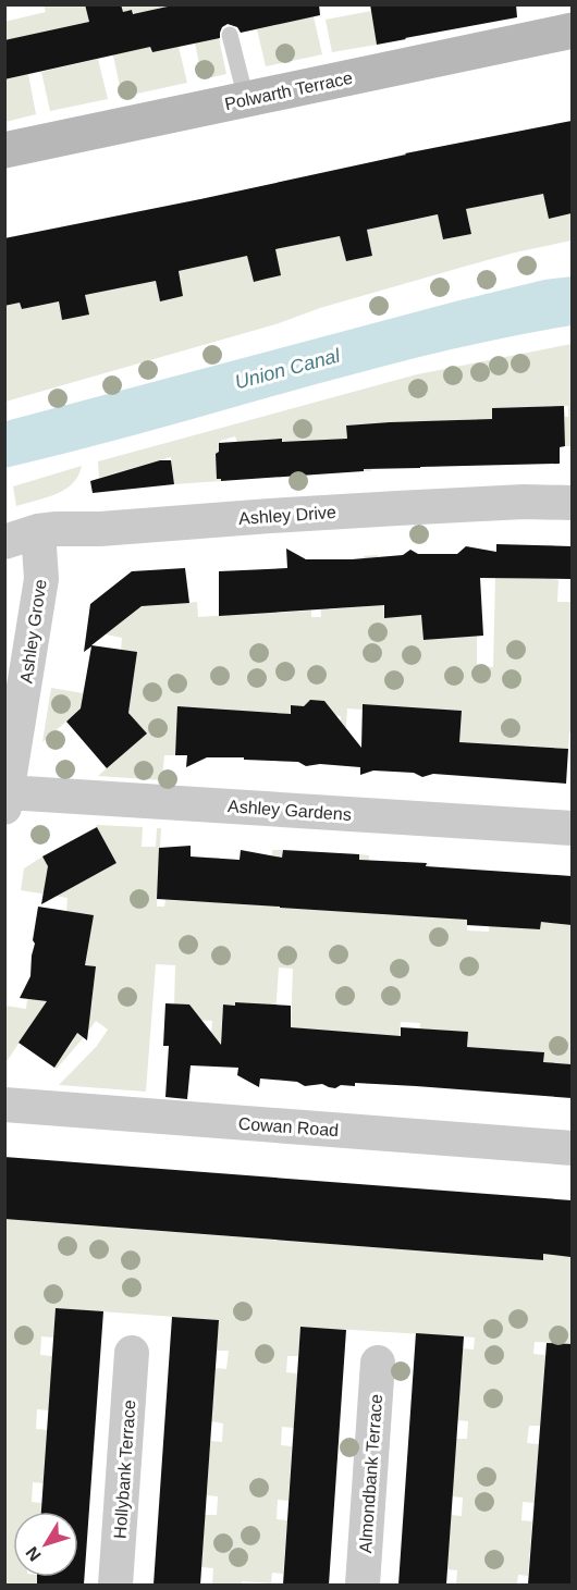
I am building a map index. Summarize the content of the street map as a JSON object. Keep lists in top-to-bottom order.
{
  "streets": {
    "street": [
      "Polwarth Terrace",
      "Ashley Drive",
      "Ashley Grove",
      "Ashley Gardens",
      "Cowan Road",
      "Hollybank Terrace",
      "Almondbank Terrace"
    ]
  },
  "crossings": [
    ["Ashley Drive", "Ashley Grove"],
    ["Ashley Grove", "Ashley Gardens"]
  ],
  "water": ["Union Canal"],
  "north": "bottom left"
}
